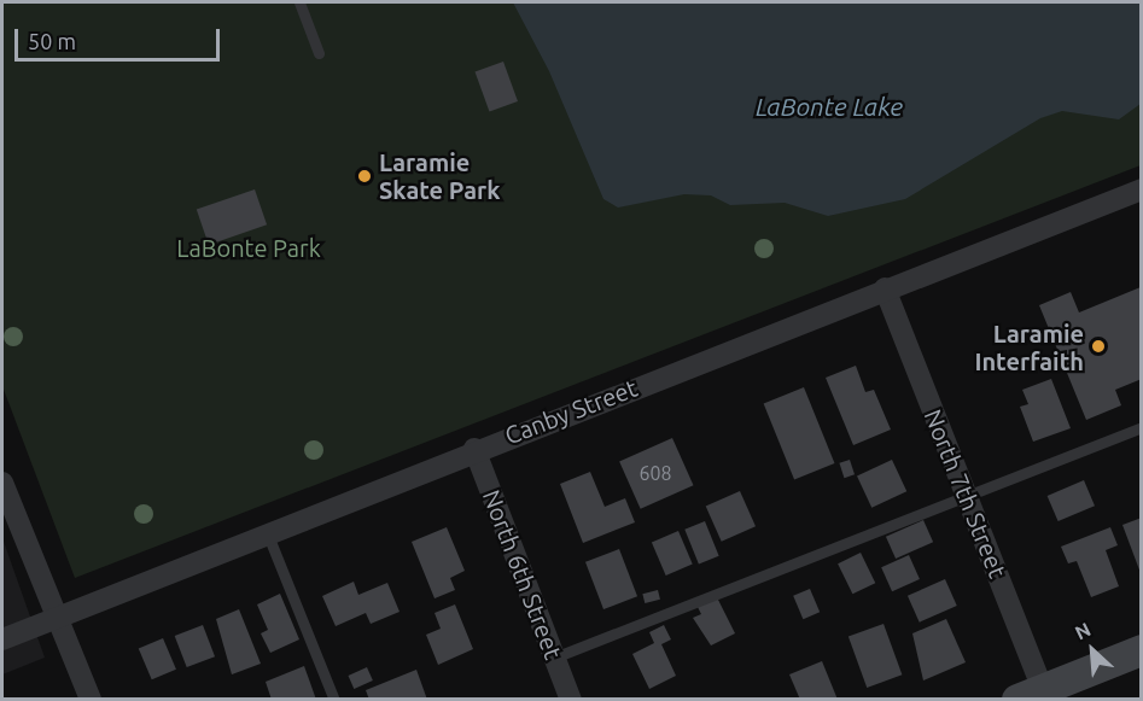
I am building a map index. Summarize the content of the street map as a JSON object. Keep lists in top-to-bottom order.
{
  "streets": {
    "street": ["Canby Street", "North 7th Street", "North 6th Street"]
  },
  "crossings": [
    ["Canby Street", "North 7th Street"],
    ["Canby Street", "North 6th Street"]
  ],
  "water": ["LaBonte Lake"],
  "parks": ["LaBonte Park"],
  "places": ["Laramie Skate Park", "Laramie Interfaith"],
  "house_numbers": ["608"],
  "scale_bar": "50 m",
  "north": "top left"
}
